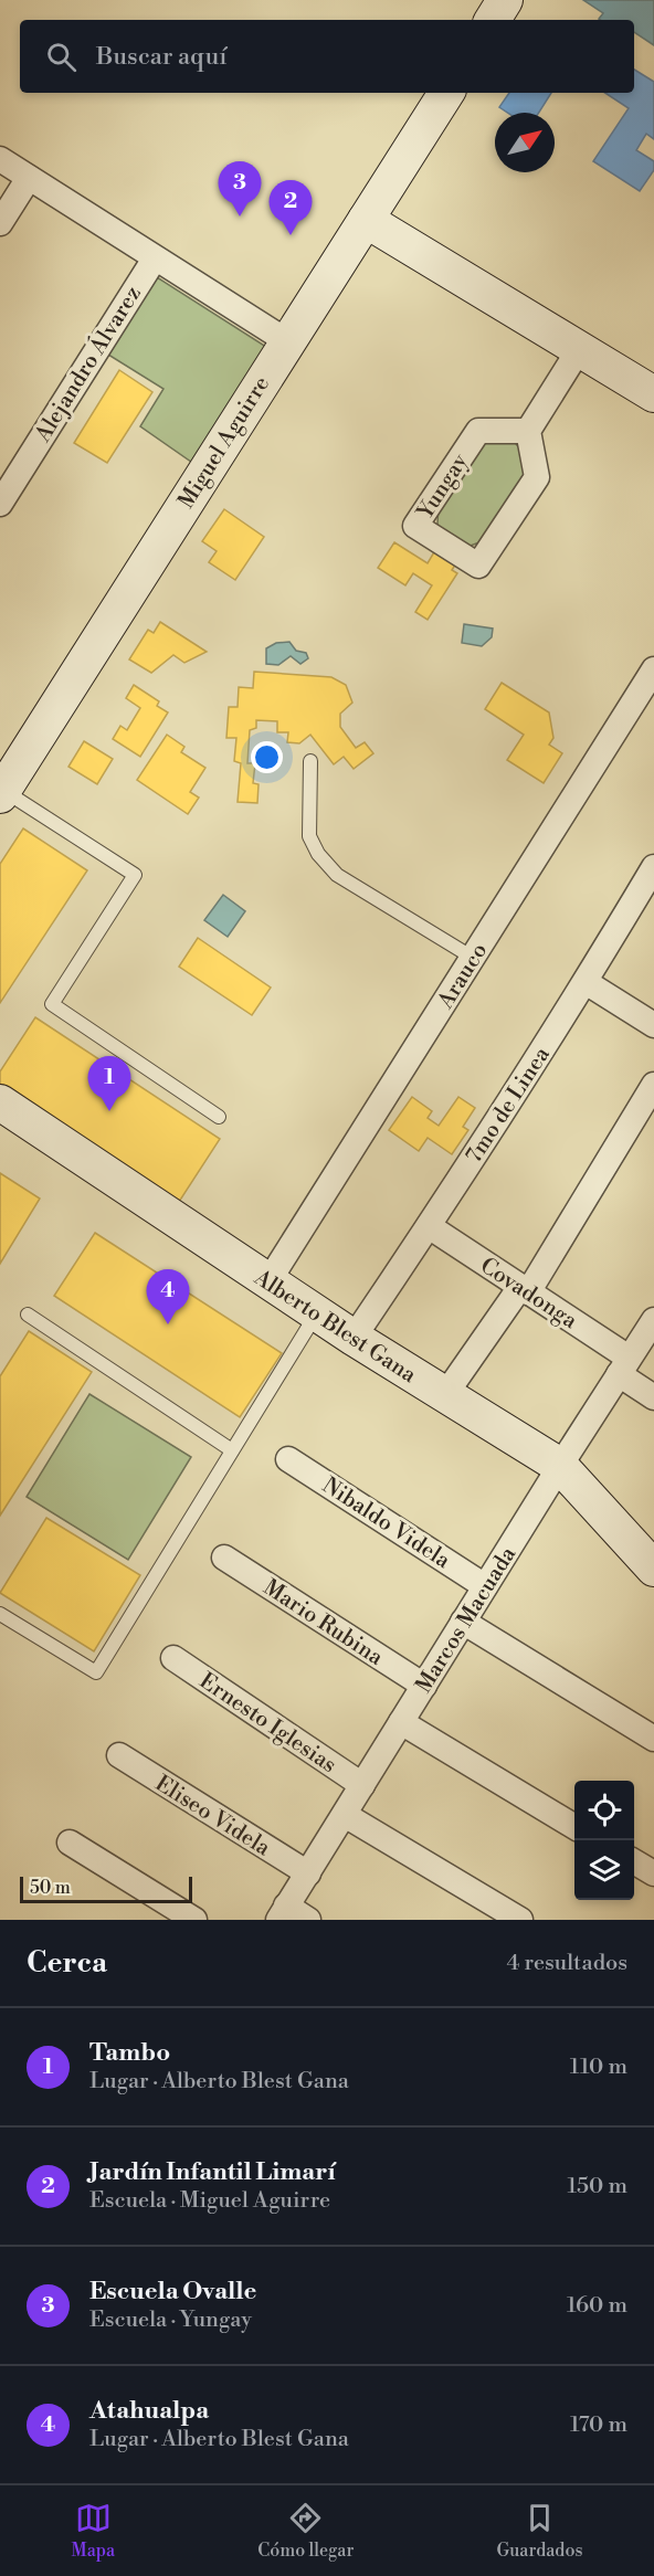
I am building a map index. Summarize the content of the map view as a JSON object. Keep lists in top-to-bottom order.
{
  "streets": {
    "street": [
      "Alejandro Álvarez",
      "Miguel Aguirre",
      "Yungay",
      "Arauco",
      "7mo de Linea",
      "Covadonga",
      "Alberto Blest Gana",
      "Nibaldo Videla",
      "Marcos Macuada",
      "Mario Rubina",
      "Ernesto Iglesias",
      "Eliseo Videla"
    ]
  },
  "crossings": [
    ["Arauco", "Alberto Blest Gana"],
    ["7mo de Linea", "Covadonga"],
    ["7mo de Linea", "Alberto Blest Gana"],
    ["Covadonga", "Marcos Macuada"],
    ["Alberto Blest Gana", "Marcos Macuada"],
    ["Nibaldo Videla", "Marcos Macuada"],
    ["Marcos Macuada", "Mario Rubina"],
    ["Marcos Macuada", "Ernesto Iglesias"],
    ["Marcos Macuada", "Eliseo Videla"]
  ],
  "scale_bar": "50 m",
  "north": "top right",
  "page": {
    "search": "Buscar aquí",
    "pins": [
      "3",
      "2",
      "1",
      "4"
    ],
    "scale": "50 m",
    "heading": ["Cerca", "4 resultados"],
    "list": [
      {
        "mark": "1",
        "name": "Tambo",
        "note": "Lugar · Alberto Blest Gana",
        "value": "110 m"
      },
      {
        "mark": "2",
        "name": "Jardín Infantil Limarí",
        "note": "Escuela · Miguel Aguirre",
        "value": "150 m"
      },
      {
        "mark": "3",
        "name": "Escuela Ovalle",
        "note": "Escuela · Yungay",
        "value": "160 m"
      },
      {
        "mark": "4",
        "name": "Atahualpa",
        "note": "Lugar · Alberto Blest Gana",
        "value": "170 m"
      }
    ],
    "nav": ["Mapa", "Cómo llegar", "Guardados"]
  }
}
